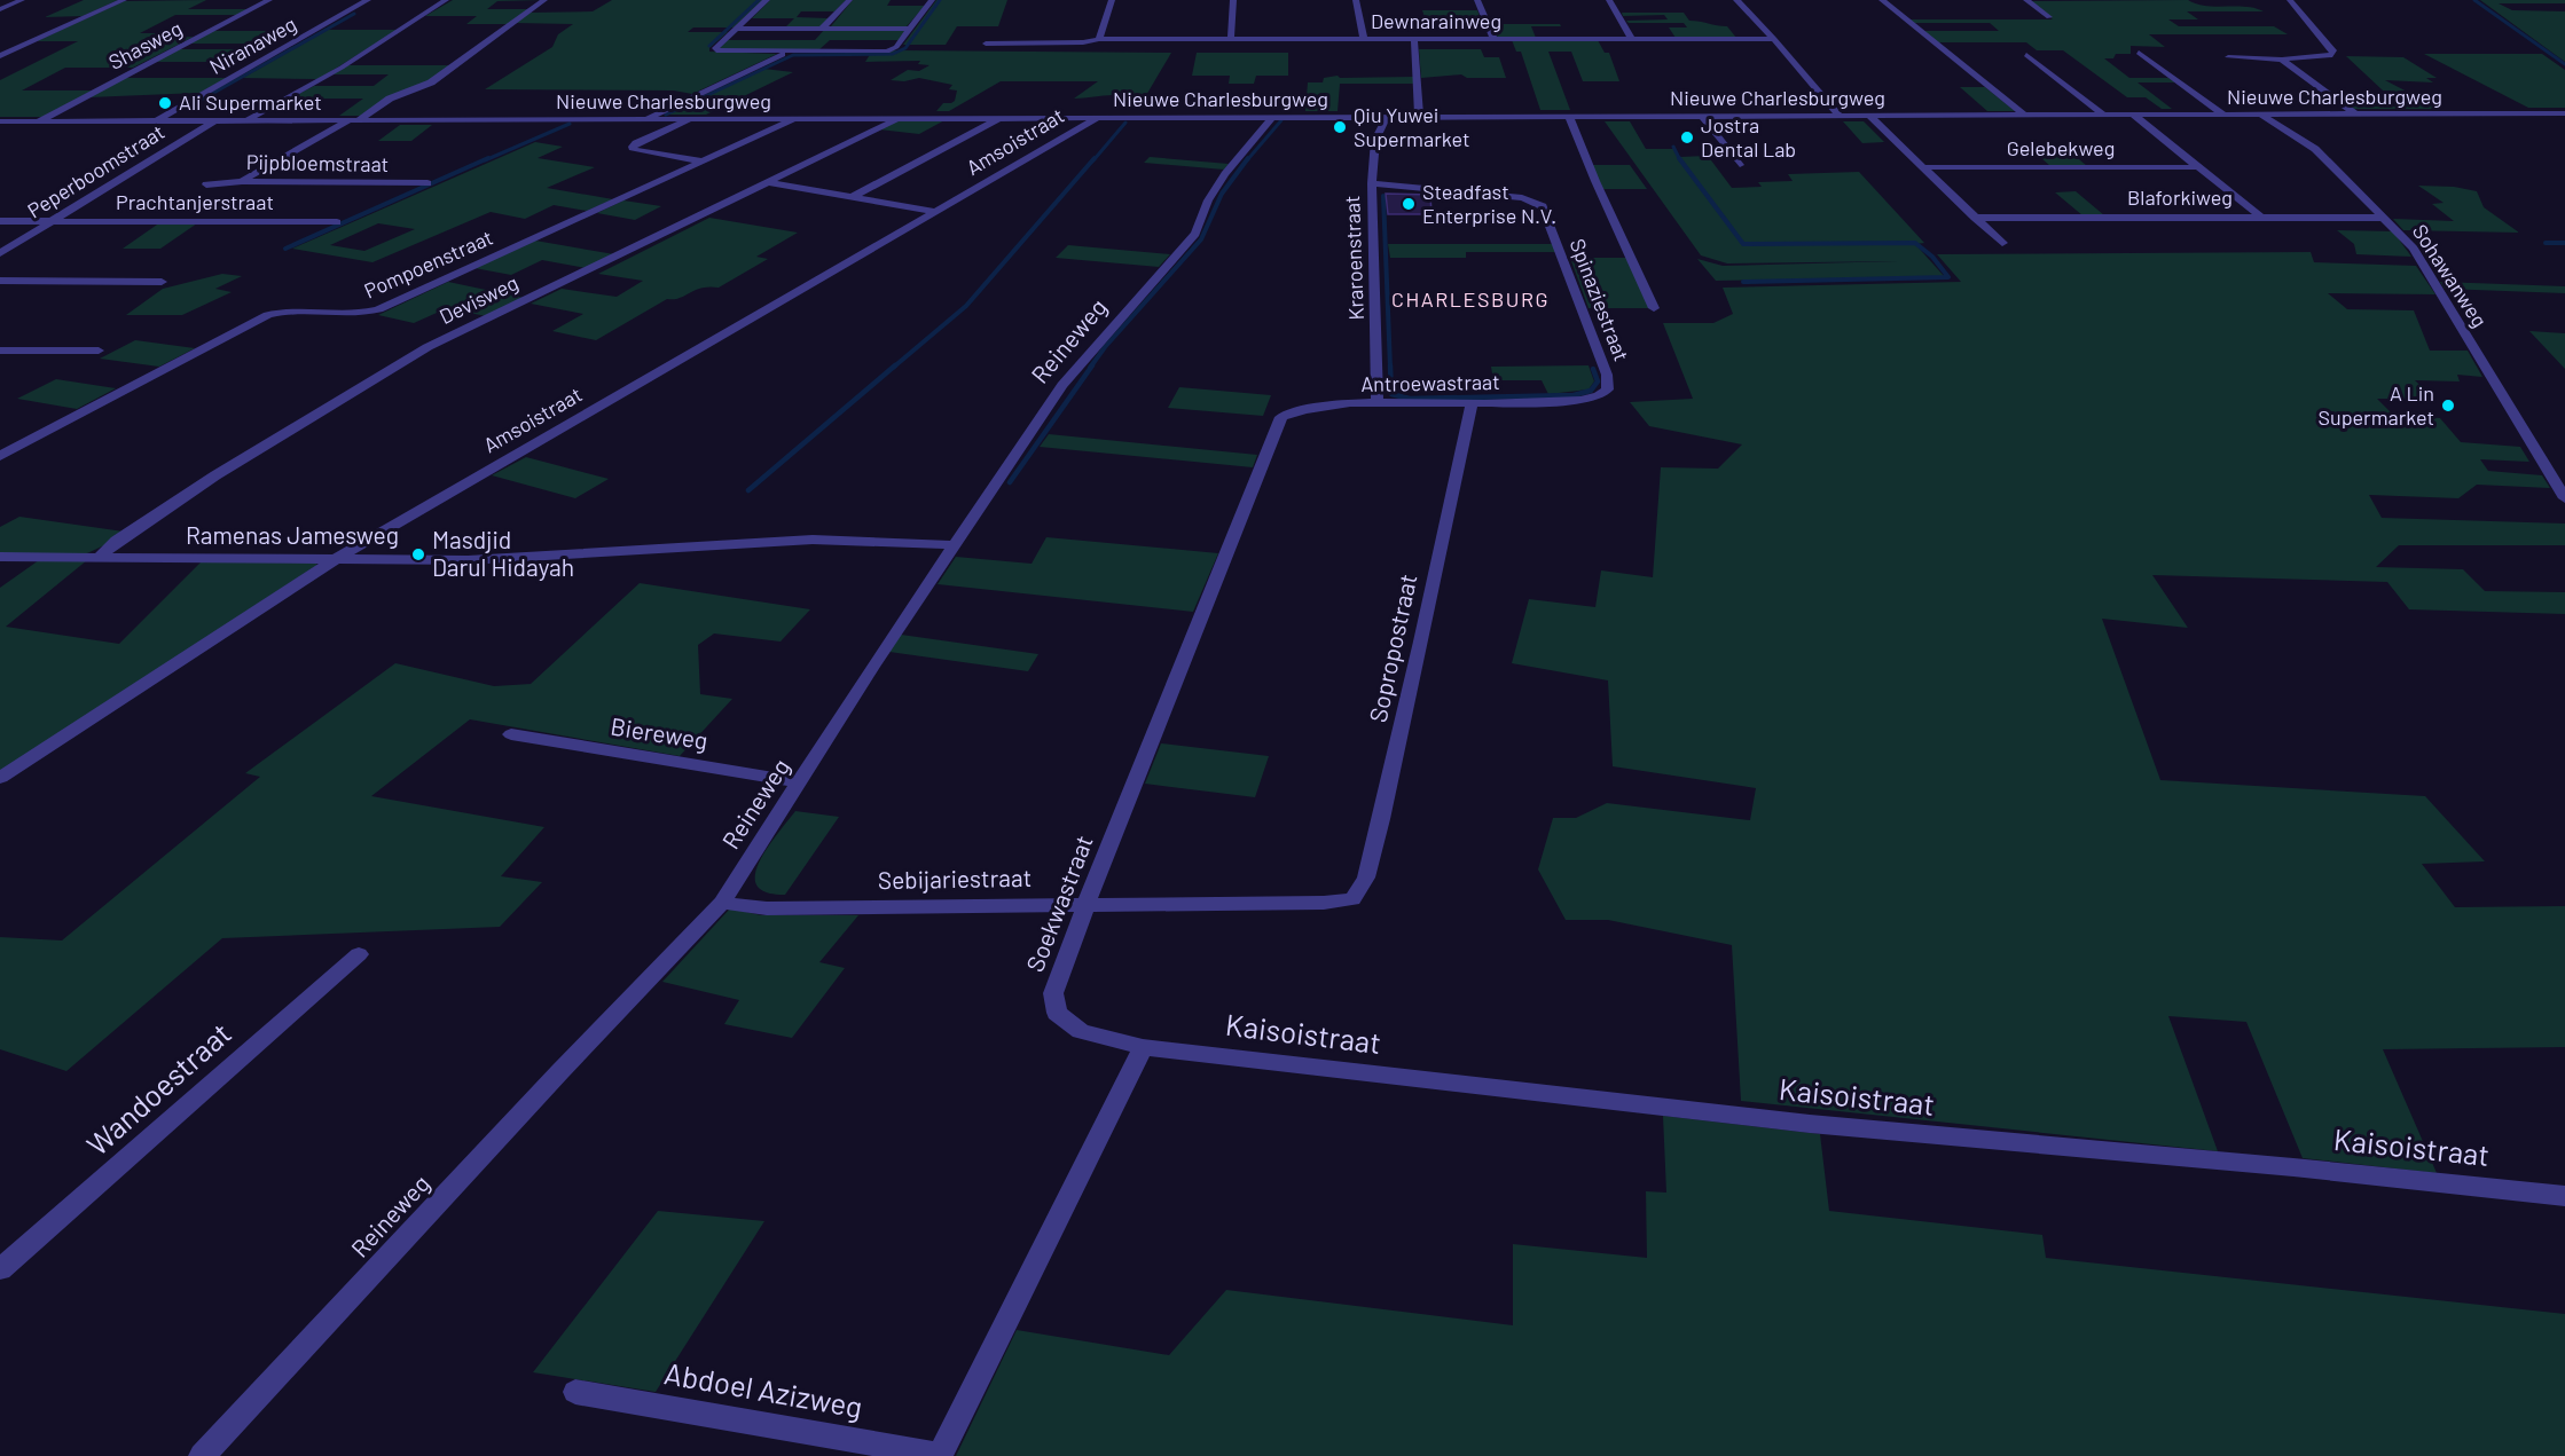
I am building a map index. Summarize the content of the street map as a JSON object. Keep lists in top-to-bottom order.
{
  "streets": {
    "street": [
      "Dewnarainweg",
      "Shasweg",
      "Niranaweg",
      "Nieuwe Charlesburgweg",
      "Amsoistraat",
      "Gelebekweg",
      "Pijpbloemstraat",
      "Peperboomstraat",
      "Blaforkiweg",
      "Prachtanjerstraat",
      "Kraroenstraat",
      "Pompoenstraat",
      "Sohawanweg",
      "Devisweg",
      "Spinaziestraat",
      "Reineweg",
      "Antroewastraat",
      "Ramenas Jamesweg",
      "Sopropostraat",
      "Biereweg",
      "Sebijariestraat",
      "Soekwastraat",
      "Kaisoistraat",
      "Wandoestraat",
      "Abdoel Azizweg"
    ]
  },
  "crossings": [
    ["Shasweg", "Nieuwe Charlesburgweg"],
    ["Niranaweg", "Nieuwe Charlesburgweg"],
    ["Nieuwe Charlesburgweg", "Amsoistraat"],
    ["Nieuwe Charlesburgweg", "Peperboomstraat"],
    ["Nieuwe Charlesburgweg", "Kraroenstraat"],
    ["Nieuwe Charlesburgweg", "Pompoenstraat"],
    ["Nieuwe Charlesburgweg", "Sohawanweg"],
    ["Nieuwe Charlesburgweg", "Devisweg"],
    ["Nieuwe Charlesburgweg", "Reineweg"],
    ["Amsoistraat", "Ramenas Jamesweg"],
    ["Peperboomstraat", "Prachtanjerstraat"],
    ["Blaforkiweg", "Sohawanweg"],
    ["Kraroenstraat", "Spinaziestraat"],
    ["Kraroenstraat", "Antroewastraat"],
    ["Devisweg", "Ramenas Jamesweg"],
    ["Spinaziestraat", "Antroewastraat"],
    ["Reineweg", "Ramenas Jamesweg"],
    ["Reineweg", "Biereweg"],
    ["Reineweg", "Sebijariestraat"],
    ["Antroewastraat", "Sopropostraat"],
    ["Antroewastraat", "Soekwastraat"],
    ["Sopropostraat", "Sebijariestraat"],
    ["Sebijariestraat", "Soekwastraat"],
    ["Soekwastraat", "Kaisoistraat"]
  ],
  "districts": ["CHARLESBURG"],
  "places": [
    "Ali Supermarket",
    "Qiu Yuwei Supermarket",
    "Jostra Dental Lab",
    "Steadfast Enterprise N.V.",
    "A Lin Supermarket",
    "Masdjid Darul Hidayah"
  ]
}
